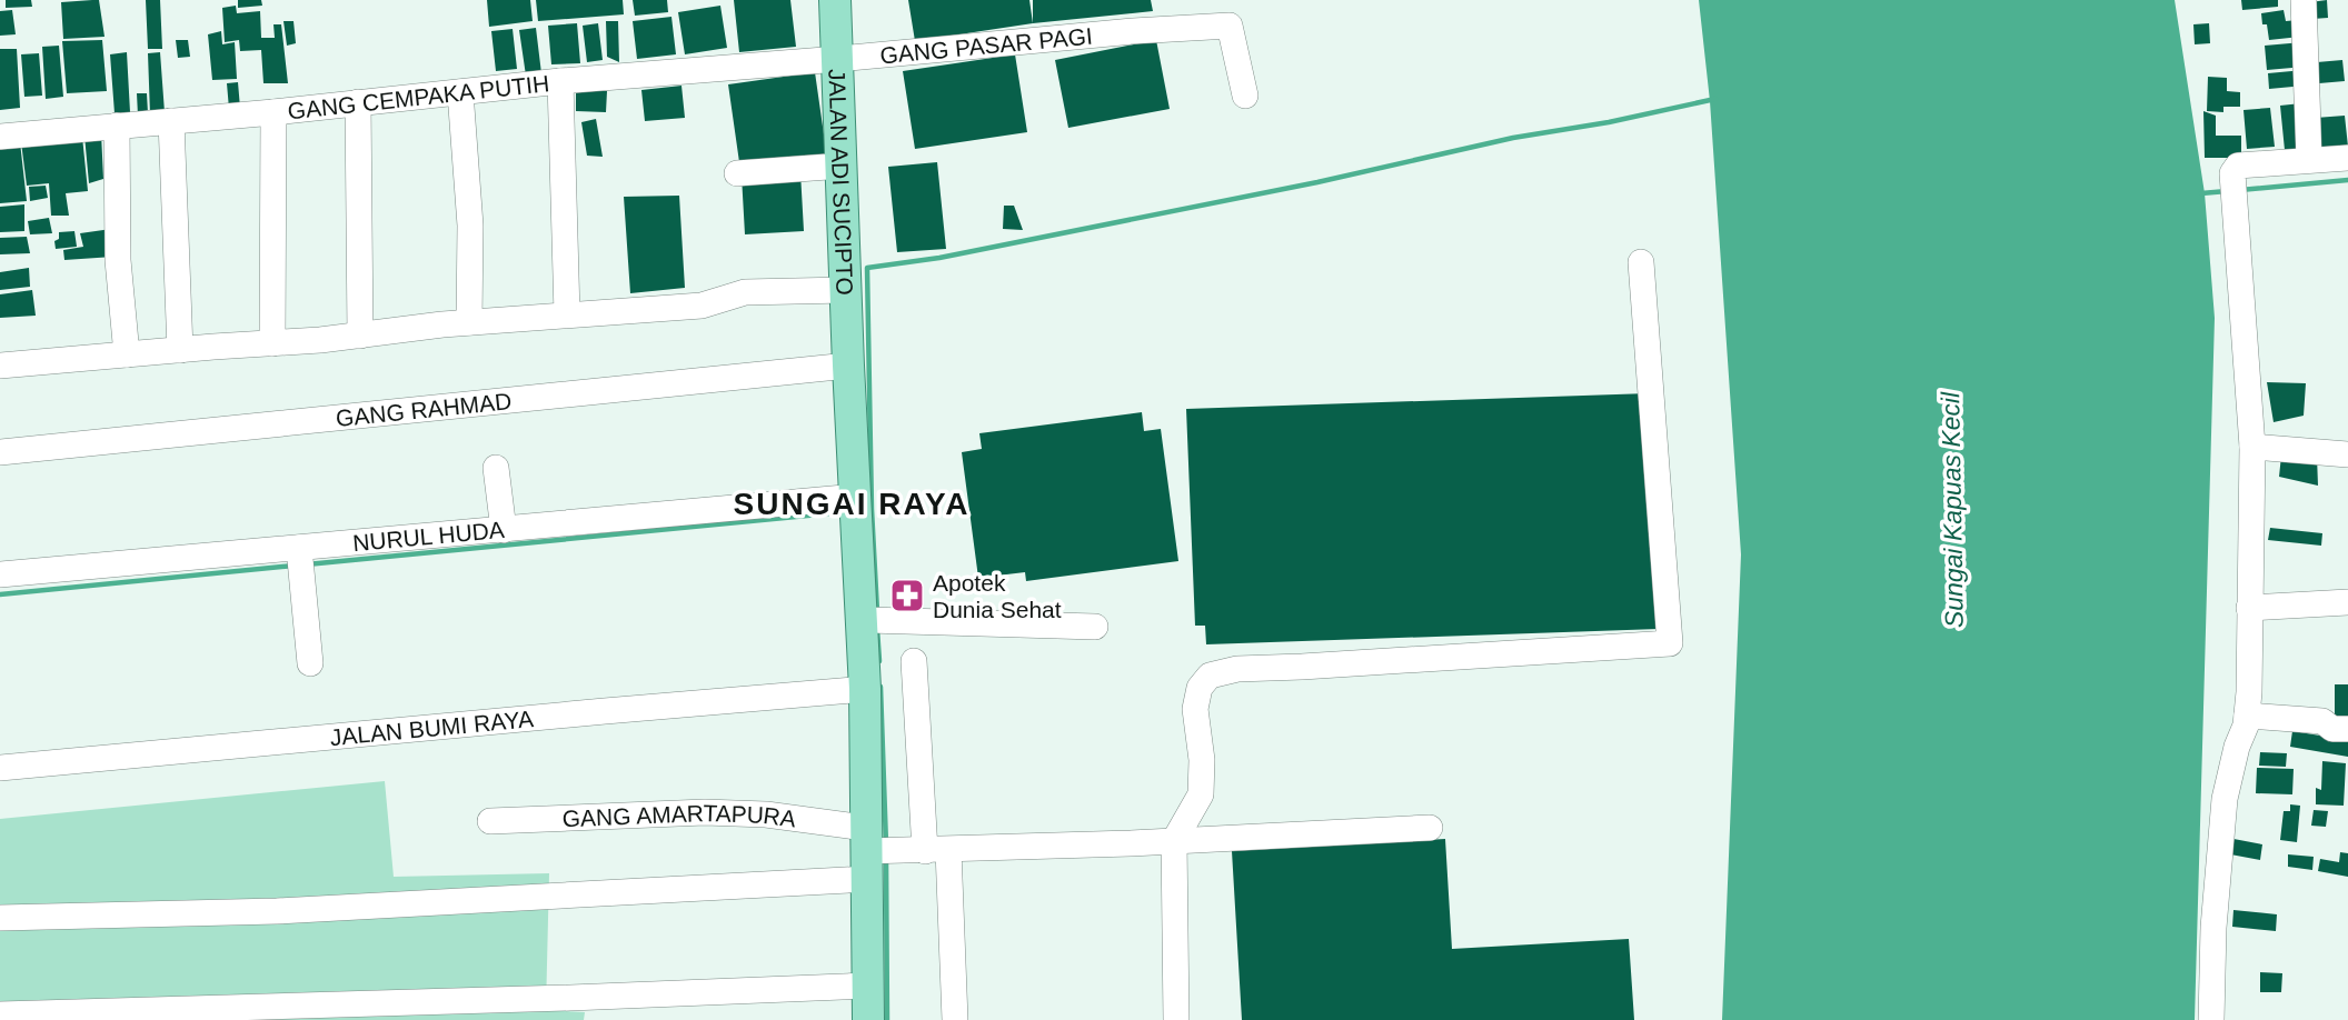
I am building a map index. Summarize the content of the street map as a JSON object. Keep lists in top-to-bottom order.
{
  "streets": {
    "main road": ["JALAN ADI SUCIPTO"],
    "street": [
      "GANG PASAR PAGI",
      "GANG CEMPAKA PUTIH",
      "GANG RAHMAD",
      "NURUL HUDA",
      "JALAN BUMI RAYA",
      "GANG AMARTAPURA"
    ]
  },
  "crossings": [
    ["GANG PASAR PAGI", "GANG CEMPAKA PUTIH"],
    ["GANG PASAR PAGI", "JALAN ADI SUCIPTO"],
    ["GANG CEMPAKA PUTIH", "JALAN ADI SUCIPTO"],
    ["JALAN ADI SUCIPTO", "GANG RAHMAD"],
    ["JALAN ADI SUCIPTO", "NURUL HUDA"],
    ["JALAN ADI SUCIPTO", "JALAN BUMI RAYA"],
    ["JALAN ADI SUCIPTO", "GANG AMARTAPURA"]
  ],
  "districts": ["SUNGAI RAYA"],
  "water": ["Sungai Kapuas Kecil"],
  "places": {
    "pharmacy": ["Apotek Dunia Sehat"]
  }
}
